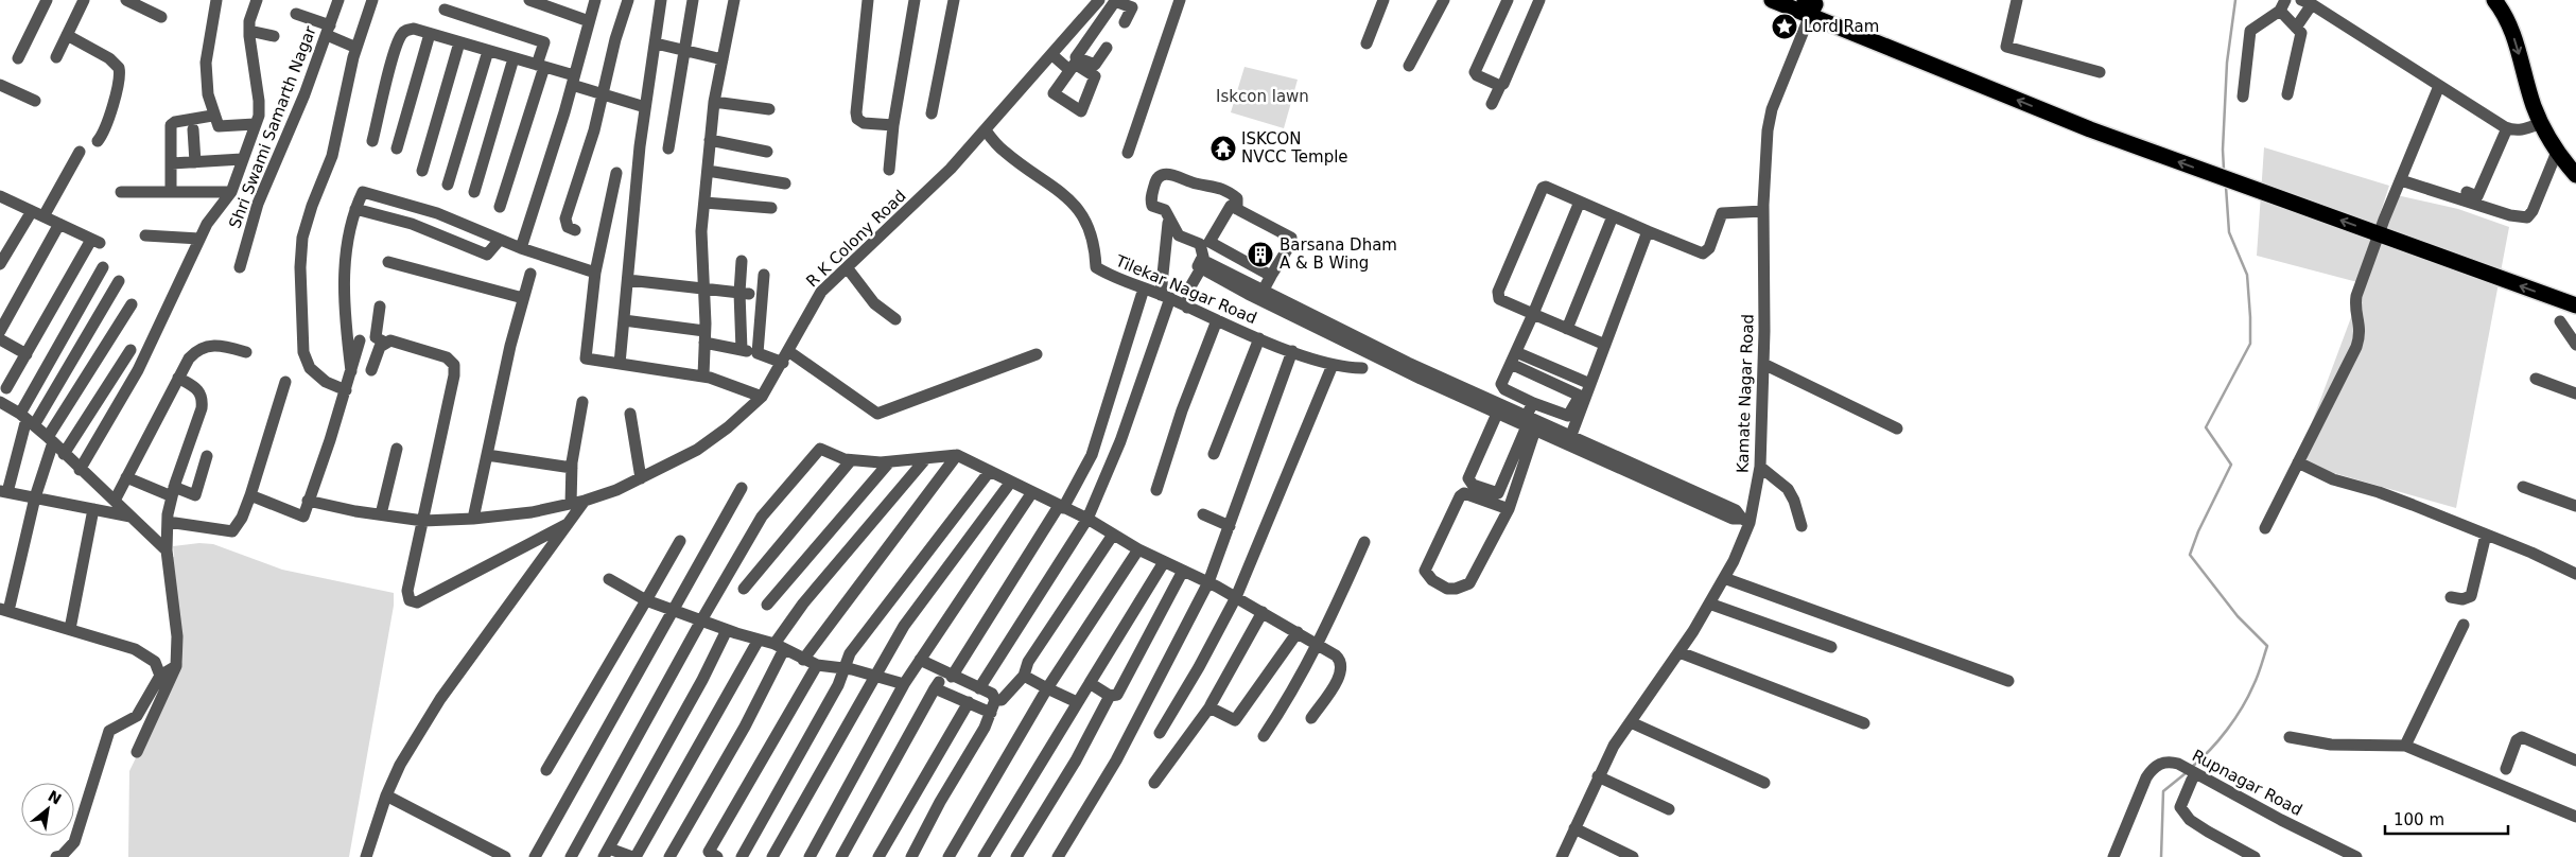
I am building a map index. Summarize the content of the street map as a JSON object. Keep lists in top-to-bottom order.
{
  "streets": {
    "street": [
      "Shri Swami Samarth Nagar",
      "R K Colony Road",
      "Tilekar Nagar Road",
      "Kamate Nagar Road",
      "Rupnagar Road"
    ]
  },
  "crossings": [
    ["R K Colony Road", "Tilekar Nagar Road"]
  ],
  "parks": ["Iskcon lawn"],
  "places": {
    "place": ["Lord Ram"],
    "temple": ["ISKCON NVCC Temple"],
    "building": ["Barsana Dham A & B Wing"]
  },
  "scale_bar": "100 m",
  "north": "top right"
}
